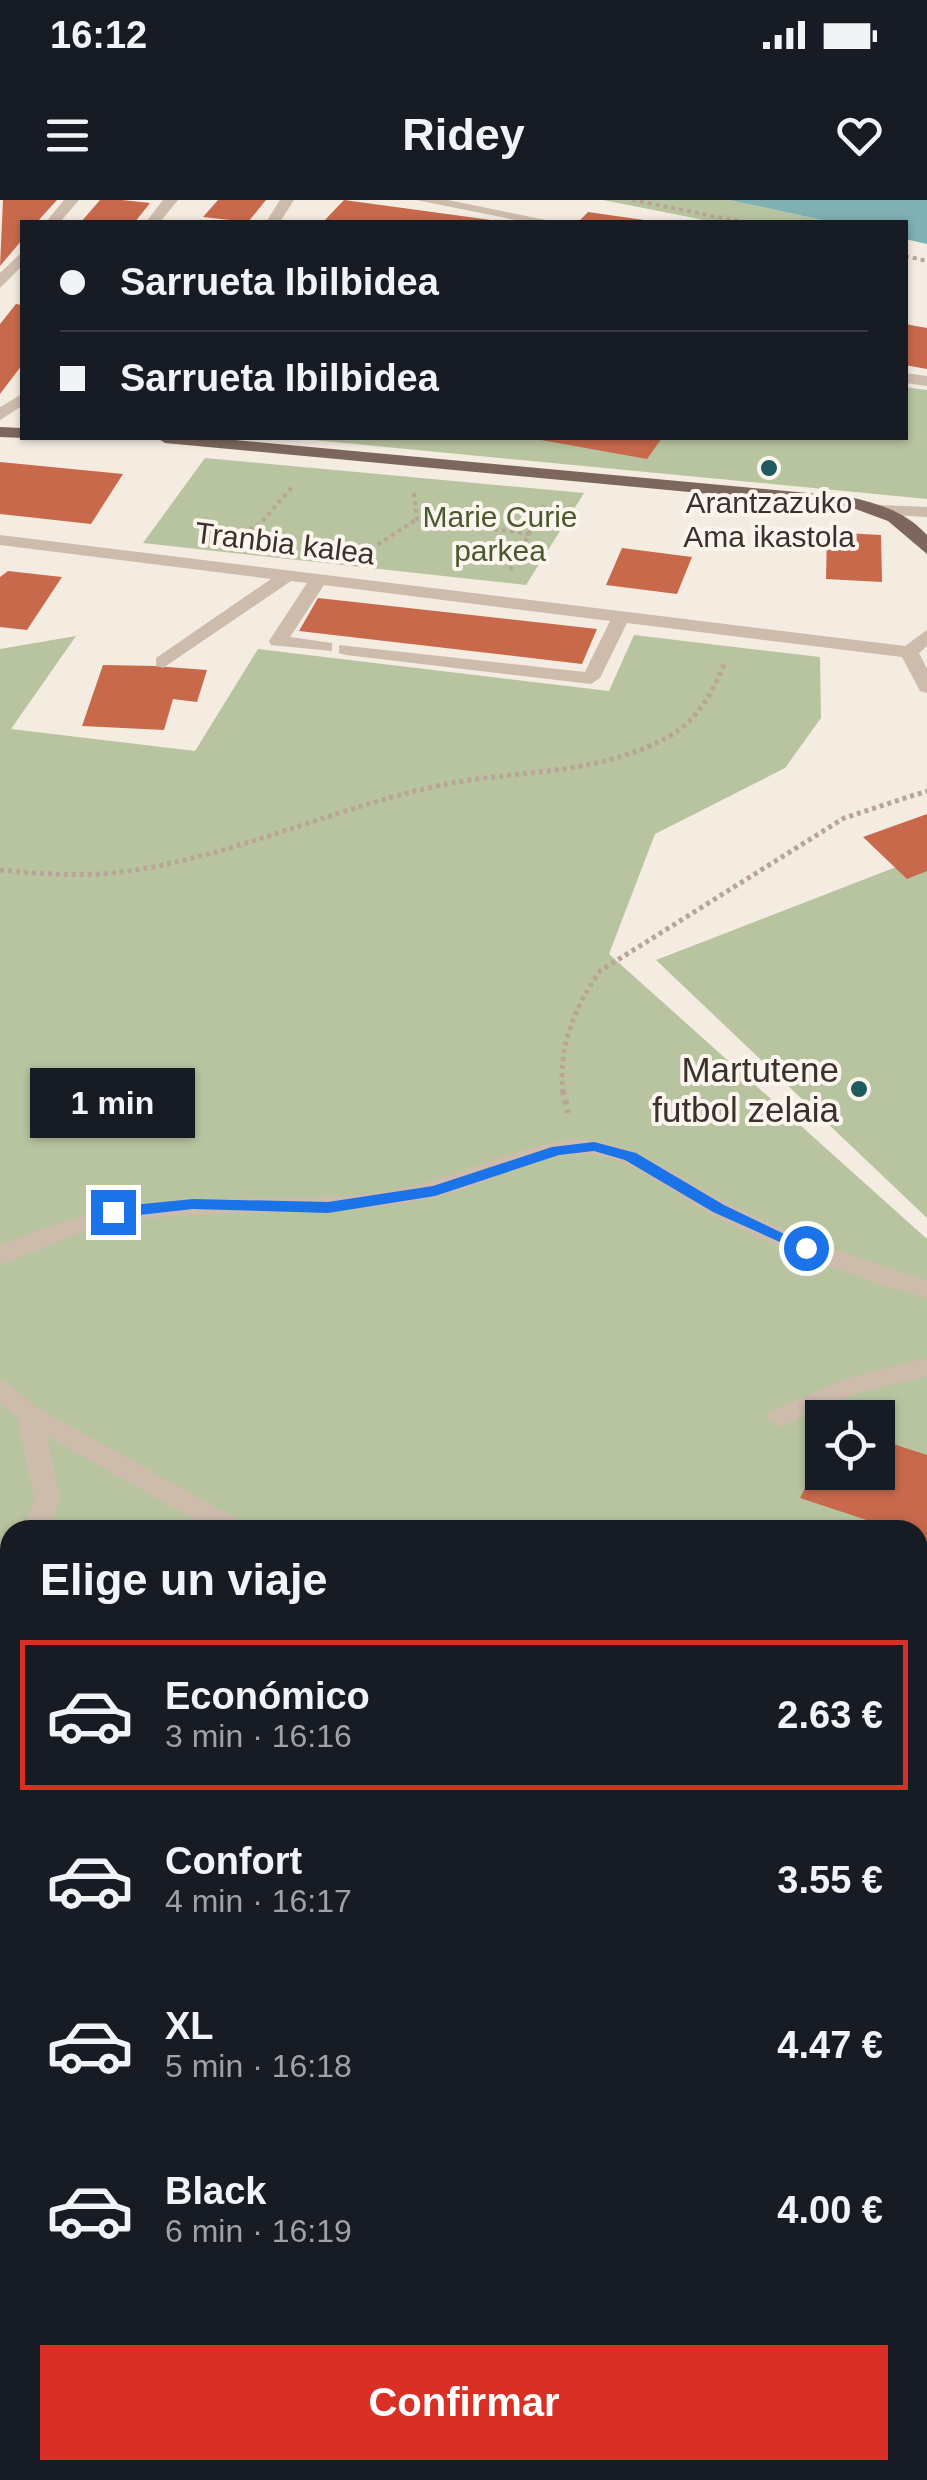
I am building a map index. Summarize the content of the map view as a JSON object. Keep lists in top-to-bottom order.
{
  "streets": {
    "street": ["Tranbia kalea"]
  },
  "parks": ["Marie Curie parkea"],
  "places": ["Arantzazuko Ama ikastola", "Martutene futbol zelaia"],
  "page": {
    "status": "16:12",
    "header": "Ridey",
    "banner": ["Sarrueta Ibilbidea", "Sarrueta Ibilbidea"],
    "bubble": "1 min",
    "heading": "Elige un viaje",
    "list": [
      {
        "name": "Económico",
        "note": "3 min · 16:16",
        "value": "2.63 €"
      },
      {
        "name": "Confort",
        "note": "4 min · 16:17",
        "value": "3.55 €"
      },
      {
        "name": "XL",
        "note": "5 min · 16:18",
        "value": "4.47 €"
      },
      {
        "name": "Black",
        "note": "6 min · 16:19",
        "value": "4.00 €"
      }
    ],
    "buttons": "Confirmar"
  }
}
